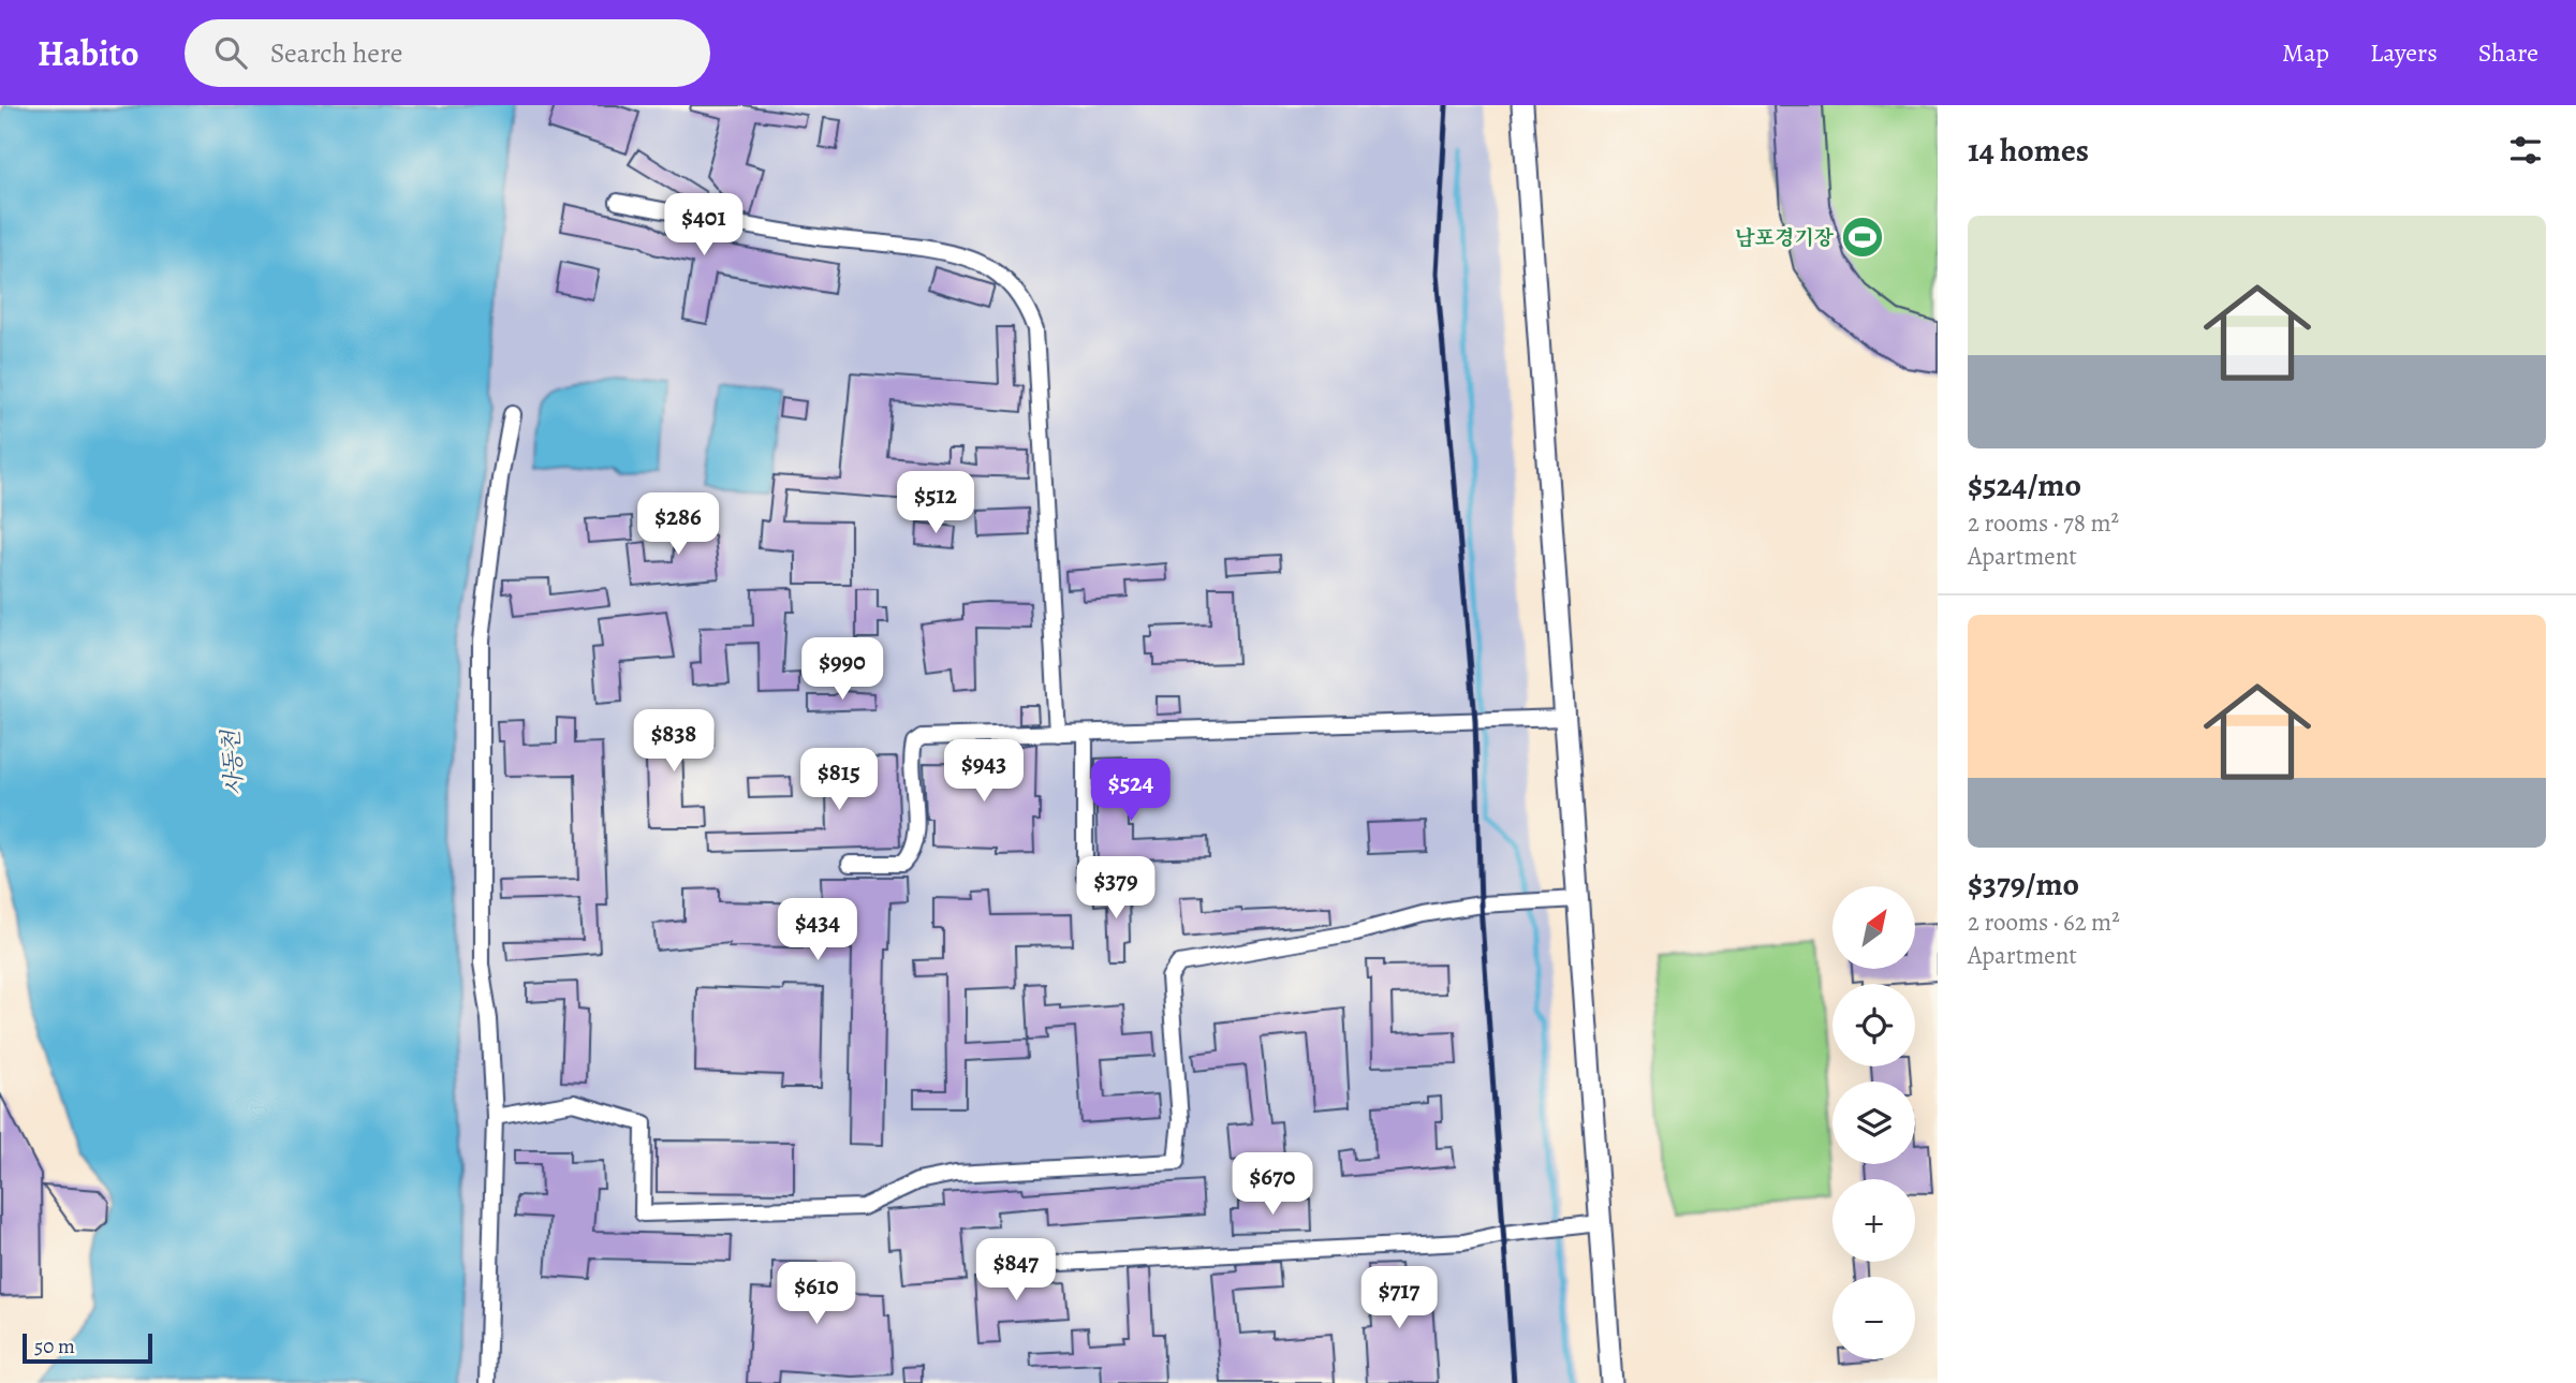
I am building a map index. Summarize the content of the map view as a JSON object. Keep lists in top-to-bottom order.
{
  "water": ["사동천"],
  "places": {
    "sports": ["남포경기장"]
  },
  "scale_bar": "50 m",
  "north": "top right",
  "page": {
    "header": "Habito",
    "search": "Search here",
    "nav": ["Map", "Layers", "Share"],
    "heading": "14 homes",
    "price": [
      "$401",
      "$512",
      "$286",
      "$990",
      "$838",
      "$943",
      "$815",
      "$524",
      "$379",
      "$434",
      "$670",
      "$847",
      "$610",
      "$717"
    ],
    "list": [
      {
        "name": "$524/mo",
        "note": "2 rooms · 78 m² · Apartment"
      },
      {
        "name": "$379/mo",
        "note": "2 rooms · 62 m² · Apartment"
      }
    ],
    "map_buttons": ["+", "−"],
    "scale": "50 m"
  }
}
